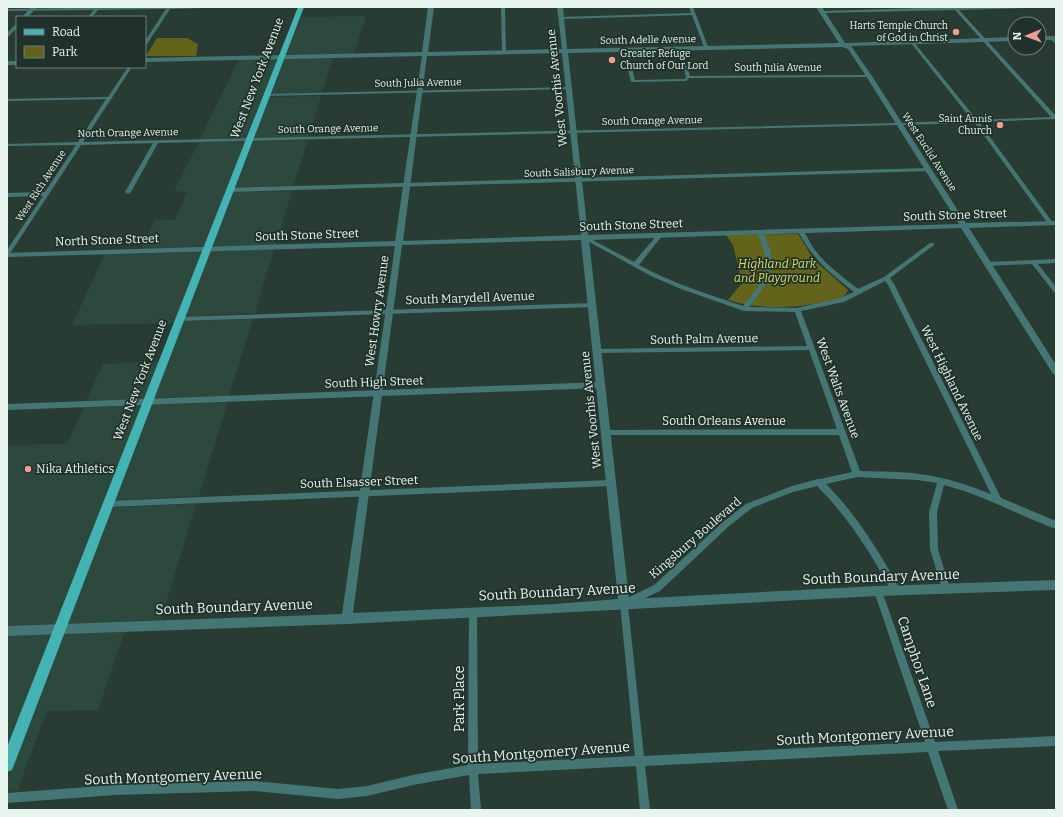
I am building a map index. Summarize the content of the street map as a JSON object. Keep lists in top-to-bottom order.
{
  "streets": {
    "main road": ["West New York Avenue"],
    "street": [
      "South Adelle Avenue",
      "South Julia Avenue",
      "West Voorhis Avenue",
      "South Orange Avenue",
      "North Orange Avenue",
      "West Euclid Avenue",
      "South Salisbury Avenue",
      "West Rich Avenue",
      "South Stone Street",
      "North Stone Street",
      "South Marydell Avenue",
      "West Howry Avenue",
      "South Palm Avenue",
      "South High Street",
      "West Highland Avenue",
      "West Walts Avenue",
      "South Orleans Avenue",
      "South Elsasser Street",
      "Kingsbury Boulevard",
      "South Boundary Avenue",
      "Camphor Lane",
      "Park Place",
      "South Montgomery Avenue"
    ]
  },
  "crossings": [
    ["South Adelle Avenue", "South Julia Avenue"],
    ["South Adelle Avenue", "West New York Avenue"],
    ["South Adelle Avenue", "West Voorhis Avenue"],
    ["South Adelle Avenue", "West Euclid Avenue"],
    ["South Adelle Avenue", "West Howry Avenue"],
    ["South Julia Avenue", "West New York Avenue"],
    ["South Julia Avenue", "West Voorhis Avenue"],
    ["South Julia Avenue", "West Euclid Avenue"],
    ["South Julia Avenue", "West Howry Avenue"],
    ["West New York Avenue", "South Orange Avenue"],
    ["West New York Avenue", "North Orange Avenue"],
    ["West New York Avenue", "South Salisbury Avenue"],
    ["West New York Avenue", "South Stone Street"],
    ["West New York Avenue", "North Stone Street"],
    ["West New York Avenue", "South Marydell Avenue"],
    ["West New York Avenue", "South High Street"],
    ["West New York Avenue", "South Elsasser Street"],
    ["West New York Avenue", "South Boundary Avenue"],
    ["West Voorhis Avenue", "South Orange Avenue"],
    ["West Voorhis Avenue", "South Salisbury Avenue"],
    ["West Voorhis Avenue", "South Stone Street"],
    ["West Voorhis Avenue", "South Marydell Avenue"],
    ["West Voorhis Avenue", "South Palm Avenue"],
    ["West Voorhis Avenue", "South High Street"],
    ["West Voorhis Avenue", "South Orleans Avenue"],
    ["West Voorhis Avenue", "South Elsasser Street"],
    ["West Voorhis Avenue", "Kingsbury Boulevard"],
    ["West Voorhis Avenue", "South Boundary Avenue"],
    ["West Voorhis Avenue", "South Montgomery Avenue"],
    ["South Orange Avenue", "North Orange Avenue"],
    ["South Orange Avenue", "West Euclid Avenue"],
    ["South Orange Avenue", "West Howry Avenue"],
    ["North Orange Avenue", "West Rich Avenue"],
    ["West Euclid Avenue", "South Salisbury Avenue"],
    ["West Euclid Avenue", "South Stone Street"],
    ["South Salisbury Avenue", "West Howry Avenue"],
    ["West Rich Avenue", "North Stone Street"],
    ["South Stone Street", "North Stone Street"],
    ["South Stone Street", "West Howry Avenue"],
    ["South Marydell Avenue", "West Howry Avenue"],
    ["West Howry Avenue", "South High Street"],
    ["West Howry Avenue", "South Elsasser Street"],
    ["West Howry Avenue", "South Boundary Avenue"],
    ["South Palm Avenue", "West Walts Avenue"],
    ["West Highland Avenue", "Kingsbury Boulevard"],
    ["West Walts Avenue", "South Orleans Avenue"],
    ["West Walts Avenue", "Kingsbury Boulevard"],
    ["Kingsbury Boulevard", "South Boundary Avenue"],
    ["South Boundary Avenue", "Camphor Lane"],
    ["South Boundary Avenue", "Park Place"],
    ["Camphor Lane", "South Montgomery Avenue"],
    ["Park Place", "South Montgomery Avenue"]
  ],
  "parks": ["Highland Park and Playground"],
  "places": [
    "Harts Temple Church of God in Christ",
    "Greater Refuge Church of Our Lord",
    "Saint Annis Church",
    "Nika Athletics"
  ],
  "legend": ["Road", "Park"],
  "north": "left"
}
